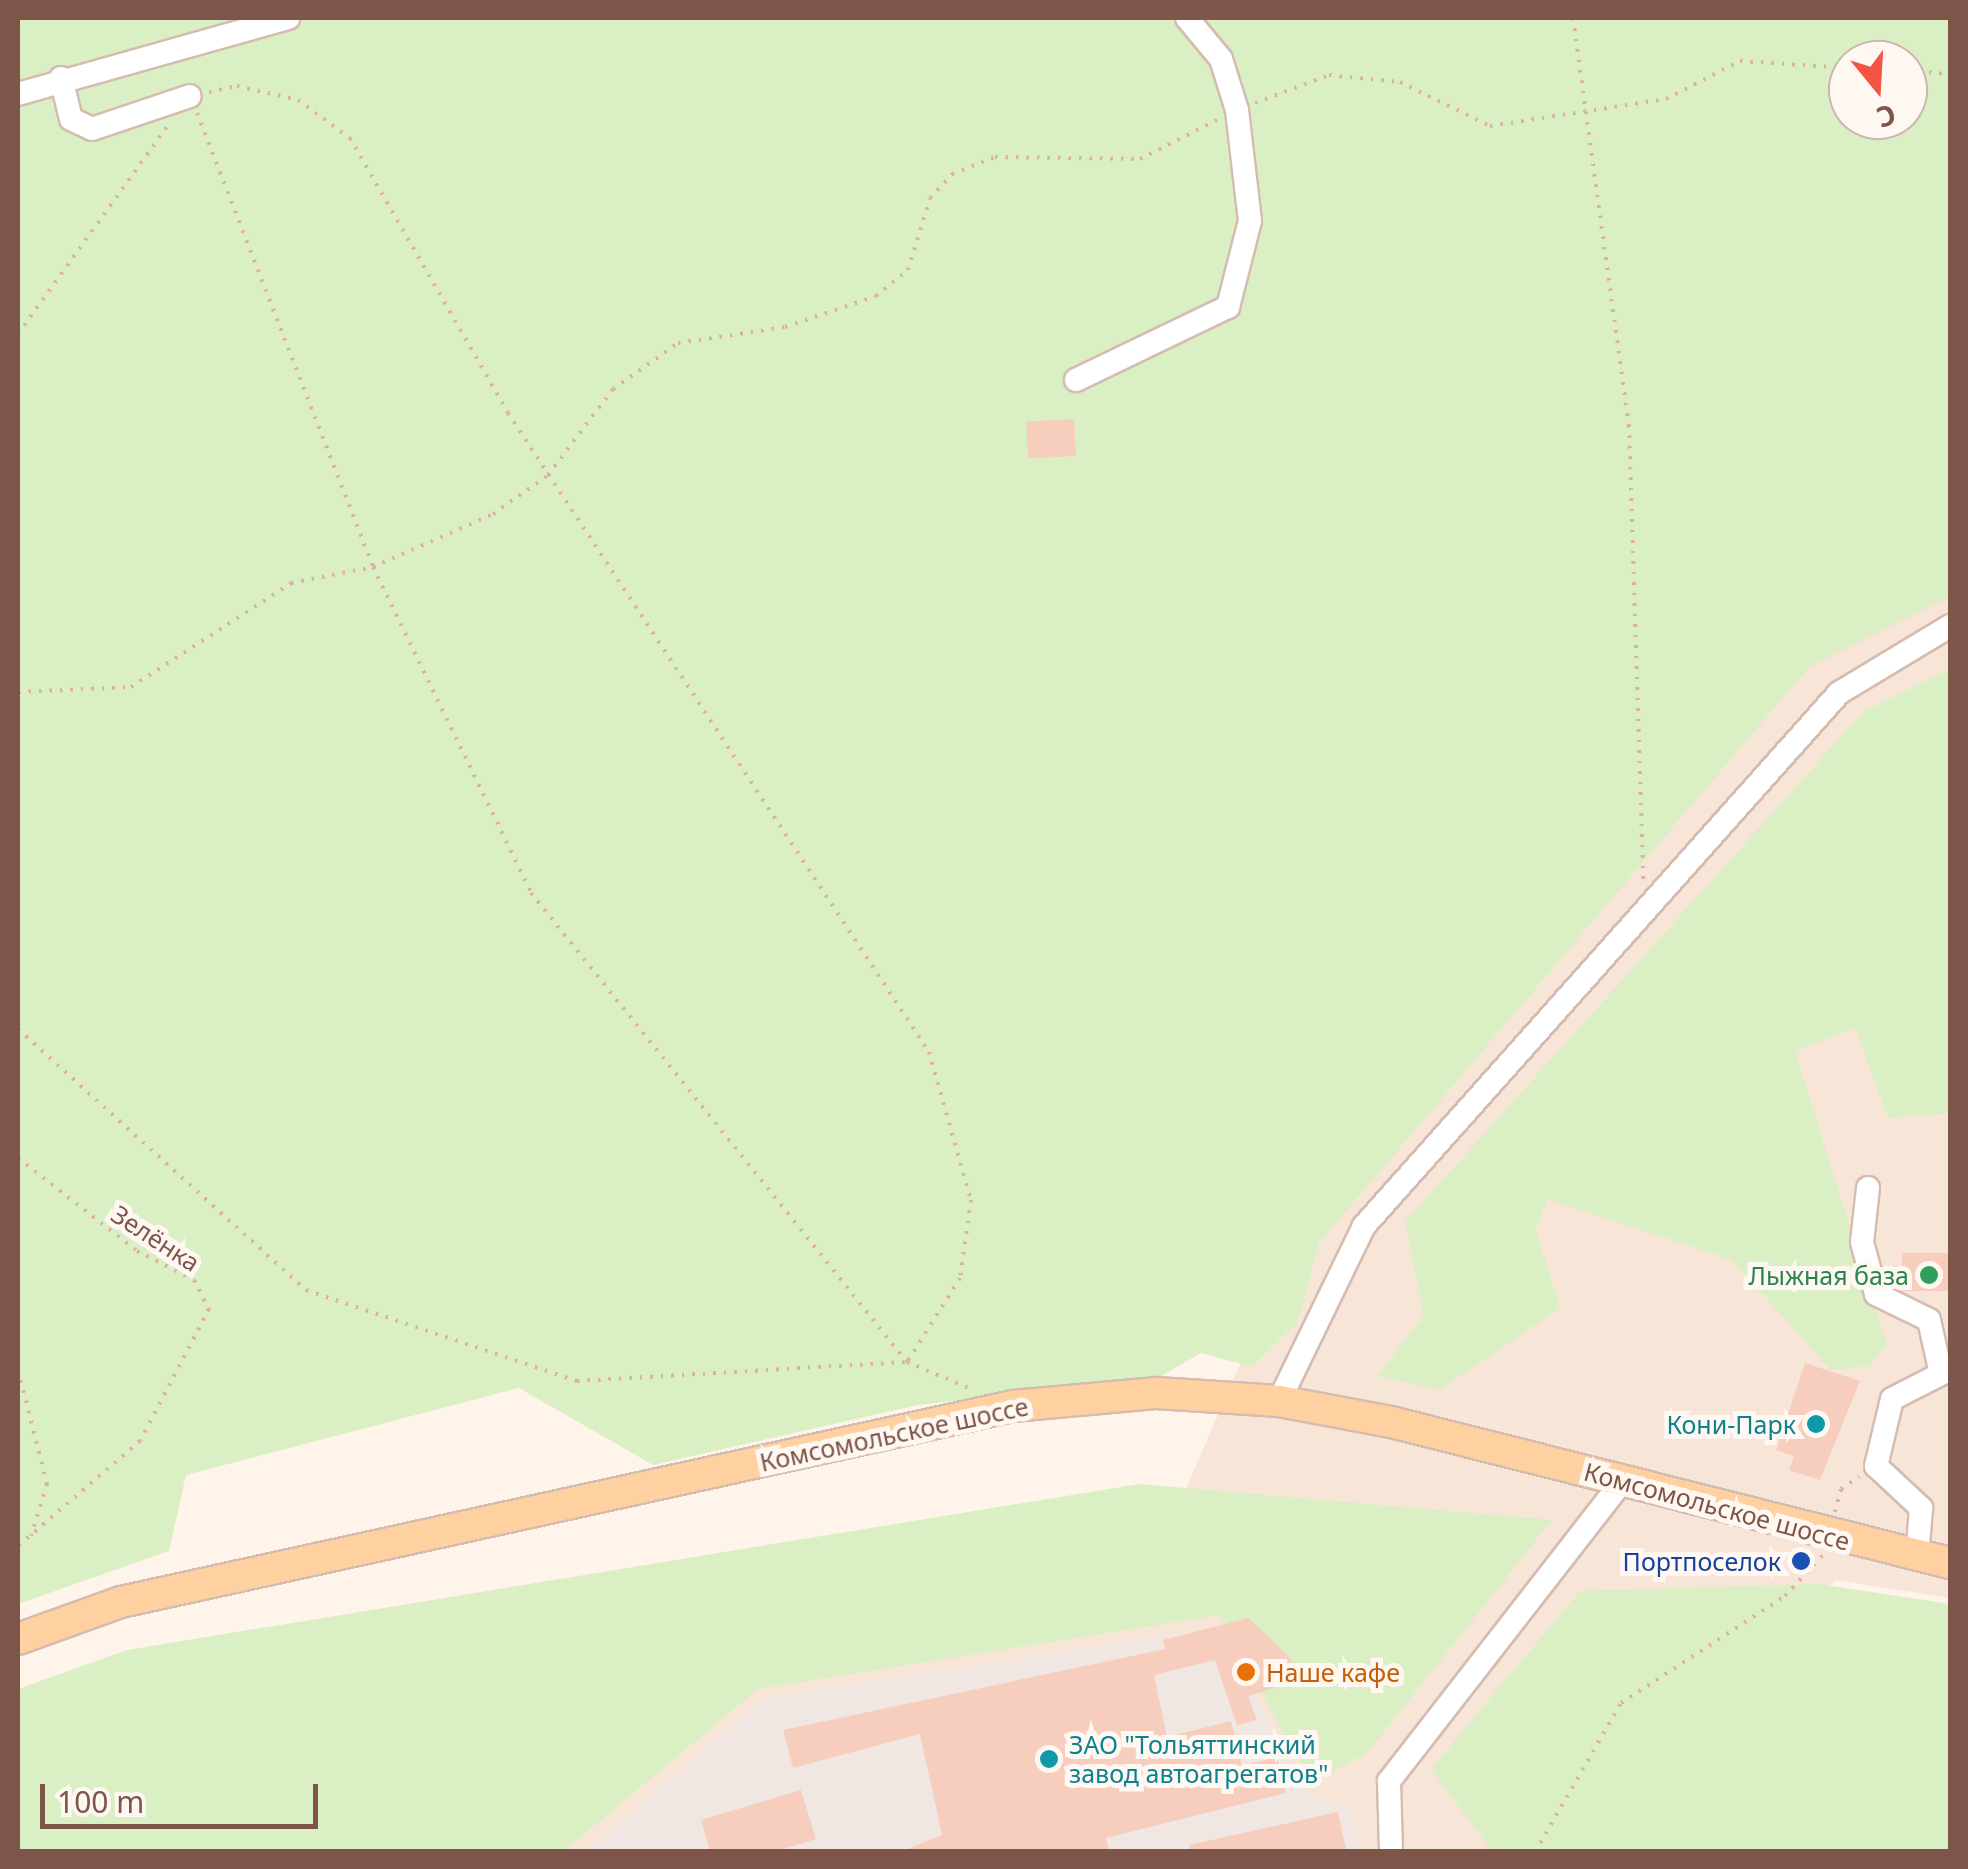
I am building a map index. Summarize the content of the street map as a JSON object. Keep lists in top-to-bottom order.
{
  "streets": {
    "main road": ["Комсомольское шоссе"],
    "path": ["Зелёнка"]
  },
  "places": [
    "Лыжная база",
    "Кони-Парк",
    "Портпоселок",
    "Наше кафе",
    "ЗАО \"Тольяттинский завод автоагрегатов\""
  ],
  "scale_bar": "100 m",
  "north": "bottom"
}
